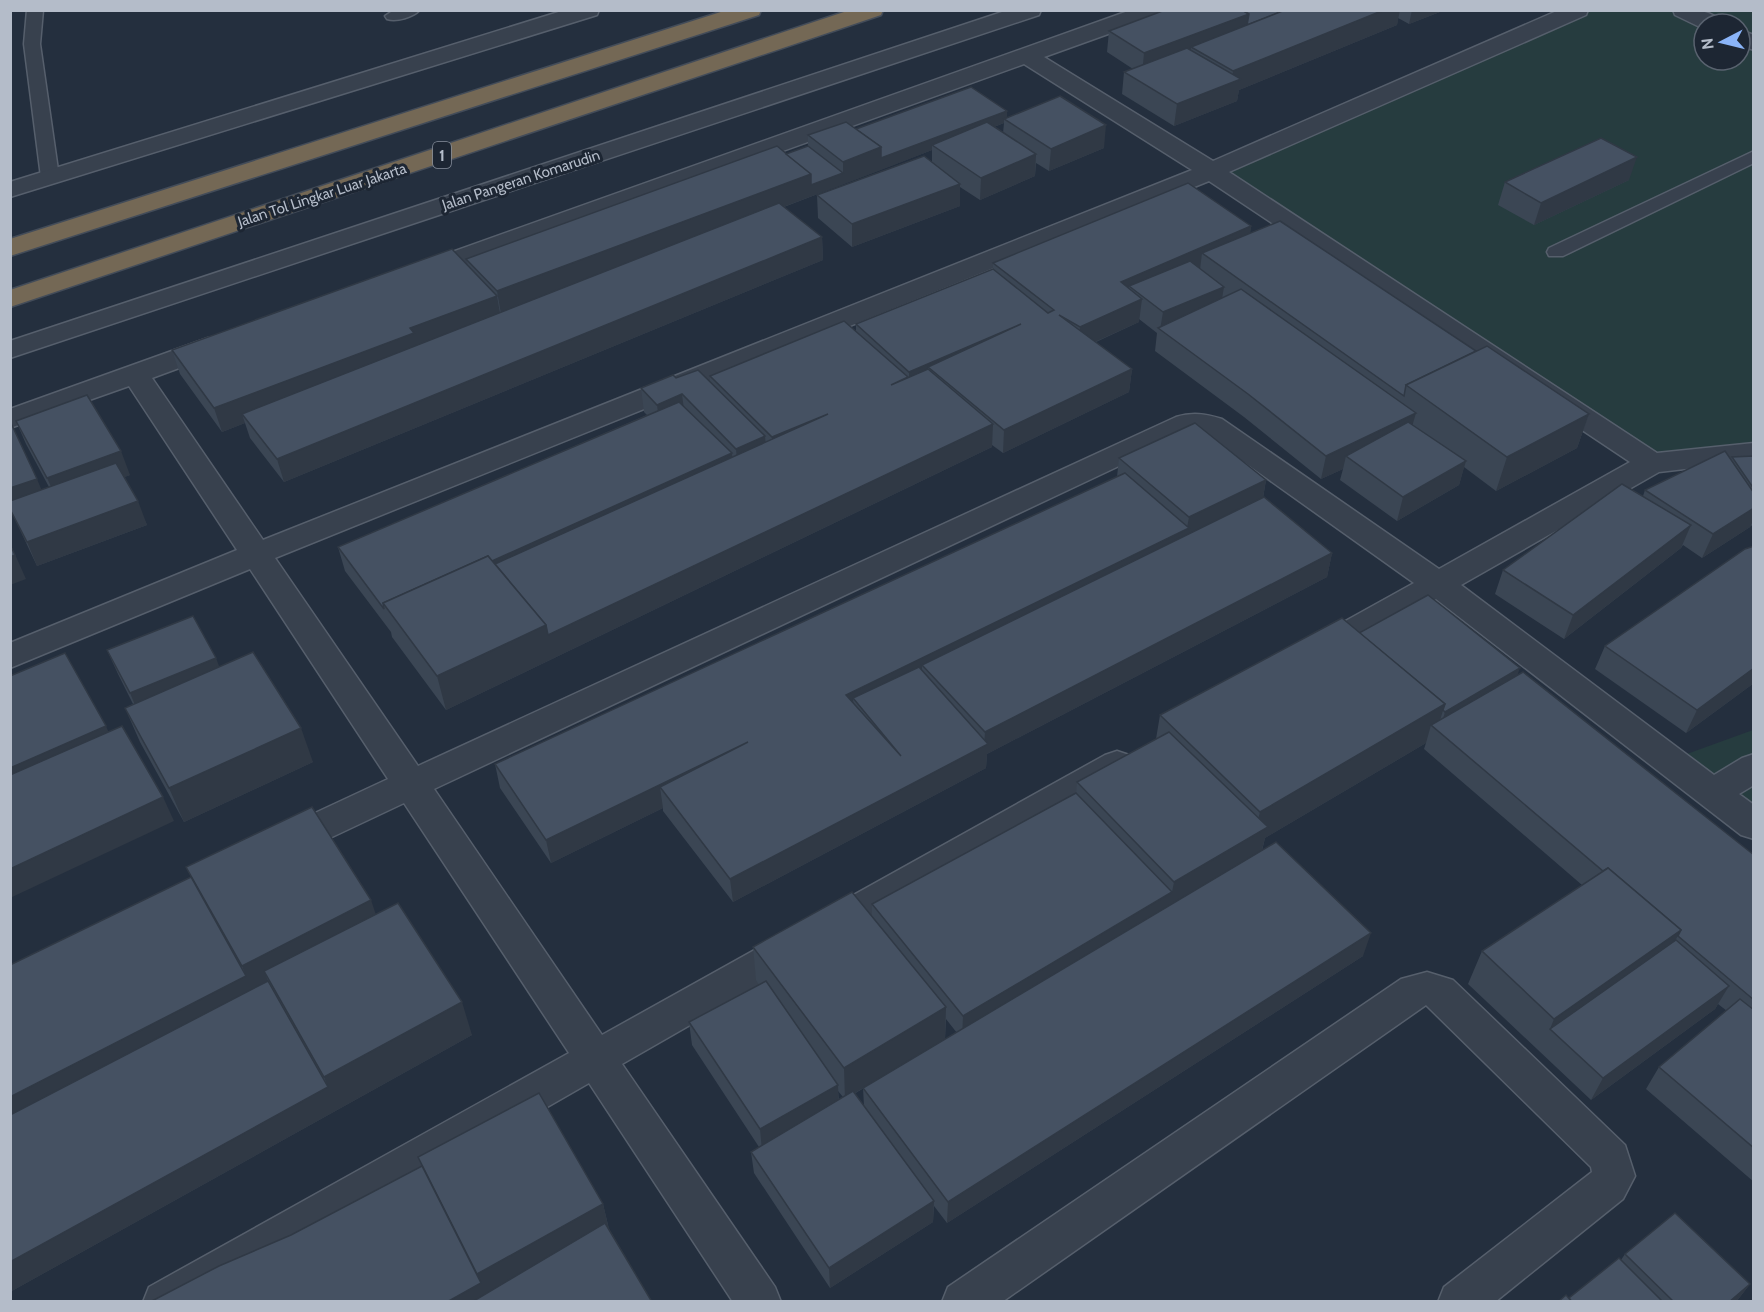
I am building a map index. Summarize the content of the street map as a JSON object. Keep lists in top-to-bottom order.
{
  "streets": {
    "highway": ["1", "Jalan Tol Lingkar Luar Jakarta"],
    "street": ["Jalan Pangeran Komarudin"]
  },
  "north": "left"
}
